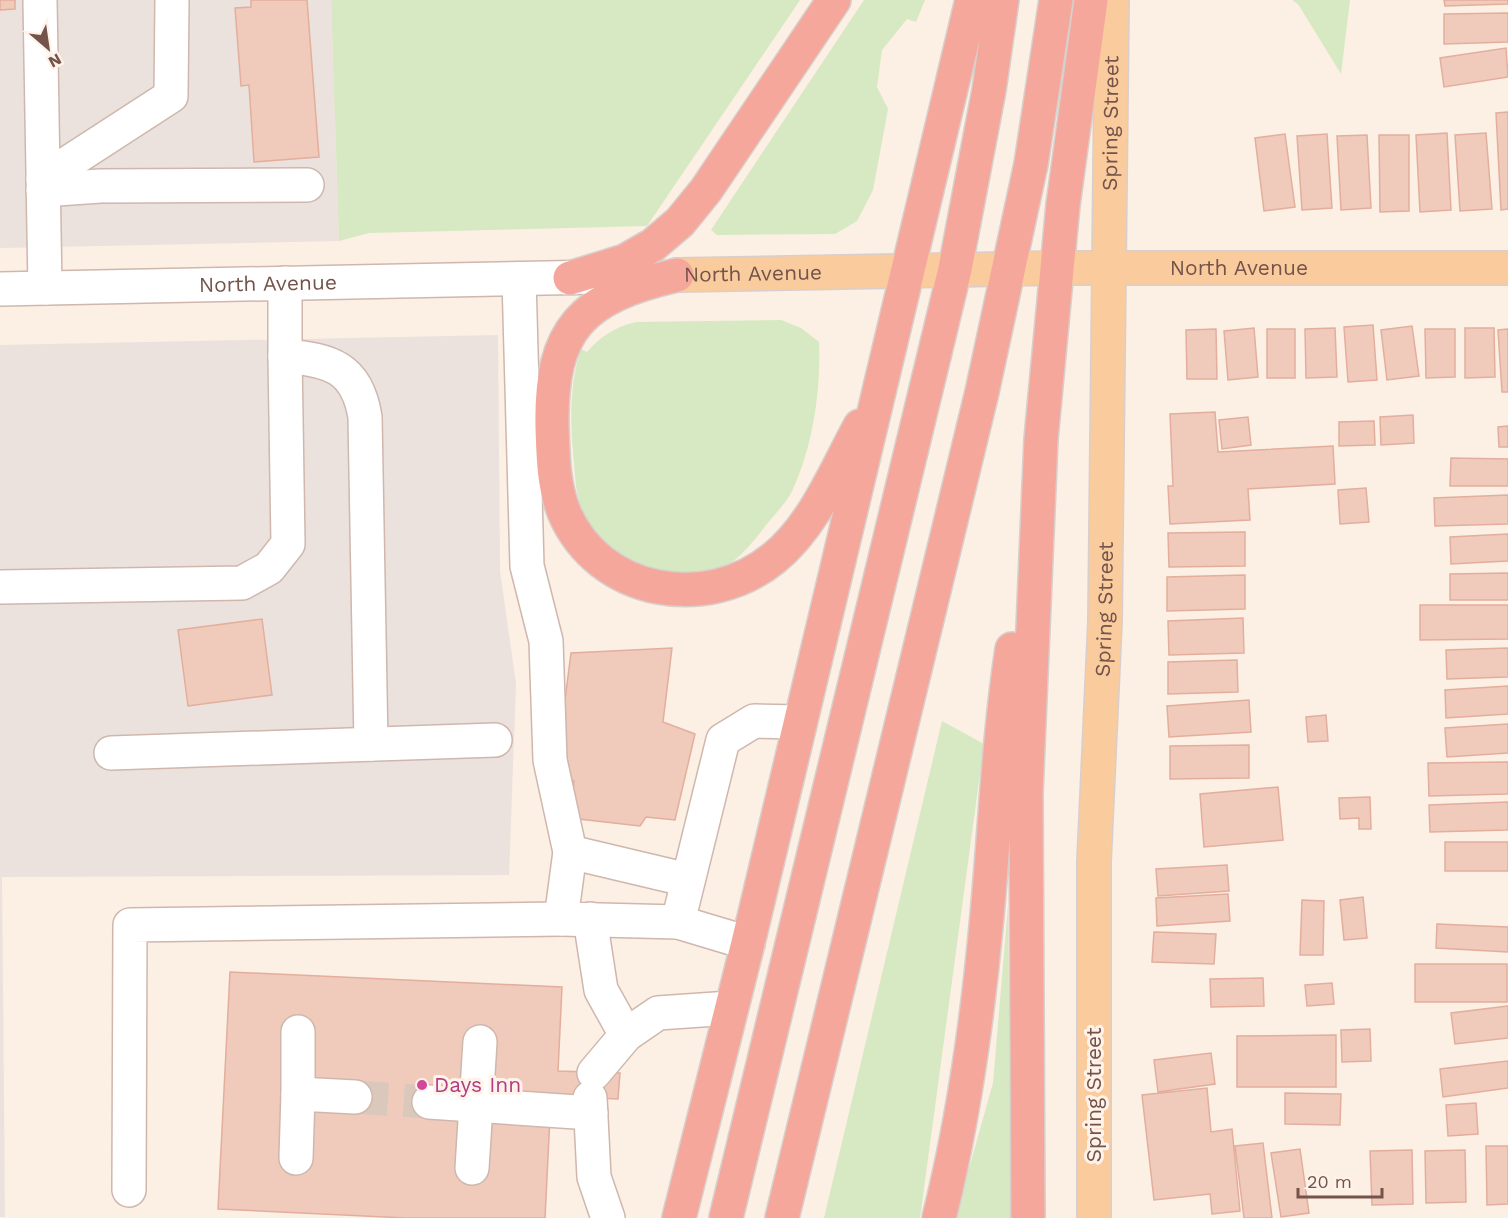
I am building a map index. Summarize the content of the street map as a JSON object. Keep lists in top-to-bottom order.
{
  "streets": {
    "main road": ["Spring Street", "North Avenue"]
  },
  "crossings": [
    ["Spring Street", "North Avenue"]
  ],
  "places": ["Days Inn"],
  "scale_bar": "20 m",
  "north": "bottom right"
}
